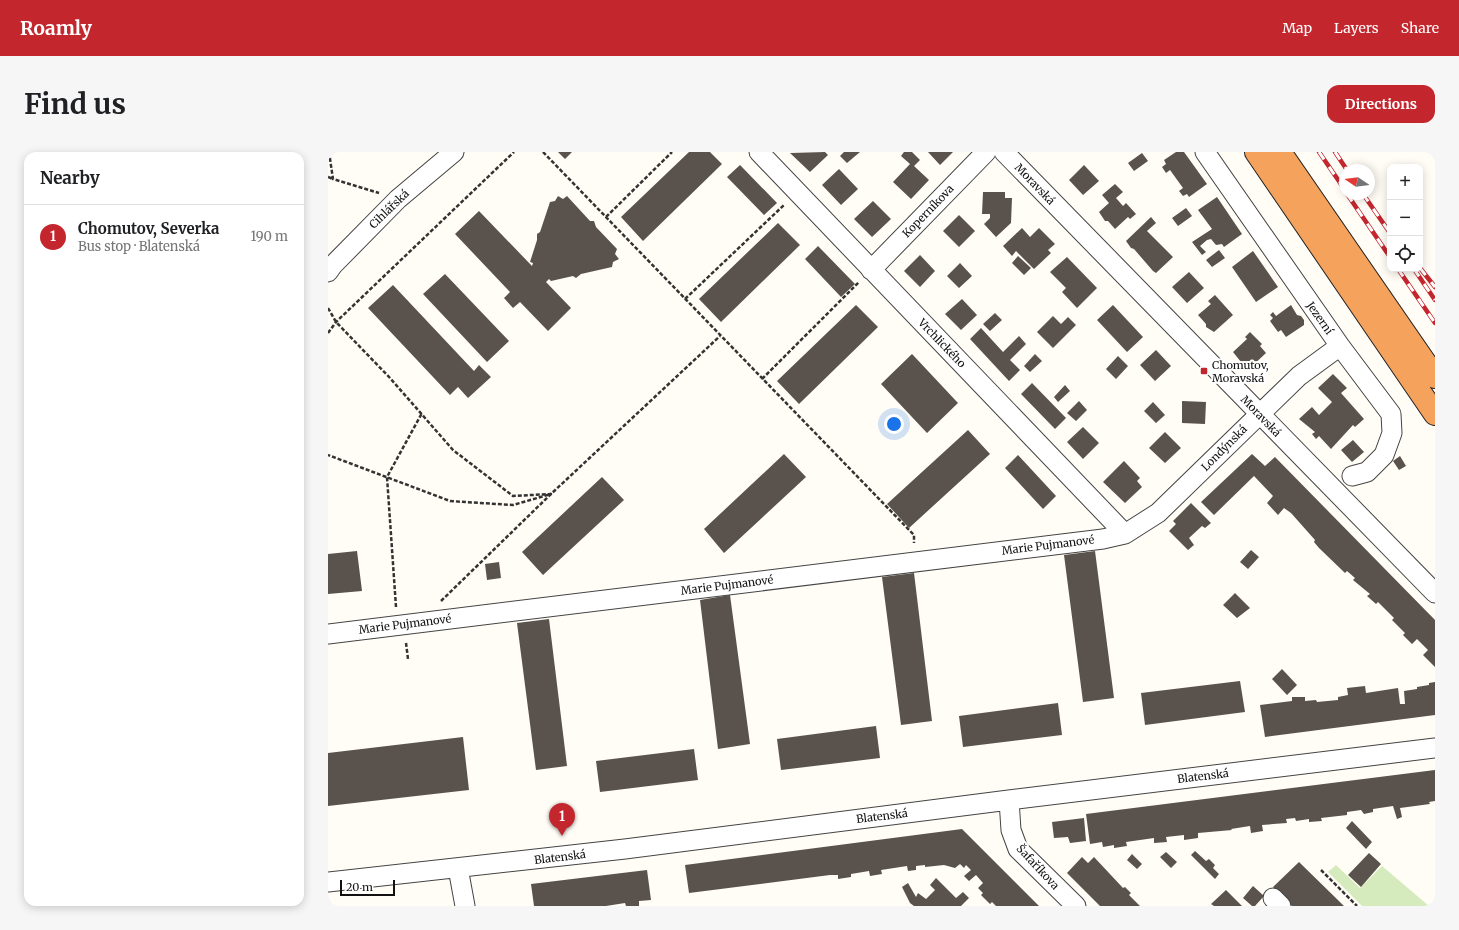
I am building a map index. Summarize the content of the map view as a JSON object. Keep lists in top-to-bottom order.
{
  "streets": {
    "street": [
      "Moravská",
      "Cihlářská",
      "Koperníkova",
      "Jezerní",
      "Vrchlického",
      "Londýnská",
      "Marie Pujmanové",
      "Blatenská",
      "Šafaříkova"
    ]
  },
  "crossings": [
    ["Moravská", "Londýnská"],
    ["Koperníkova", "Vrchlického"],
    ["Jezerní", "Londýnská"],
    ["Vrchlického", "Londýnská"],
    ["Vrchlického", "Marie Pujmanové"],
    ["Londýnská", "Marie Pujmanové"],
    ["Blatenská", "Šafaříkova"]
  ],
  "places": {
    "transit": ["Chomutov, Moravská"]
  },
  "scale_bar": "20 m",
  "north": "left",
  "page": {
    "header": "Roamly",
    "nav": ["Map", "Layers", "Share"],
    "buttons": "Directions",
    "title": "Find us",
    "heading": "Nearby",
    "map_buttons": ["+", "−"],
    "list": [
      {
        "mark": "1",
        "name": "Chomutov, Severka",
        "note": "Bus stop · Blatenská",
        "value": "190 m"
      }
    ],
    "pins": "1",
    "scale": "20 m"
  }
}
